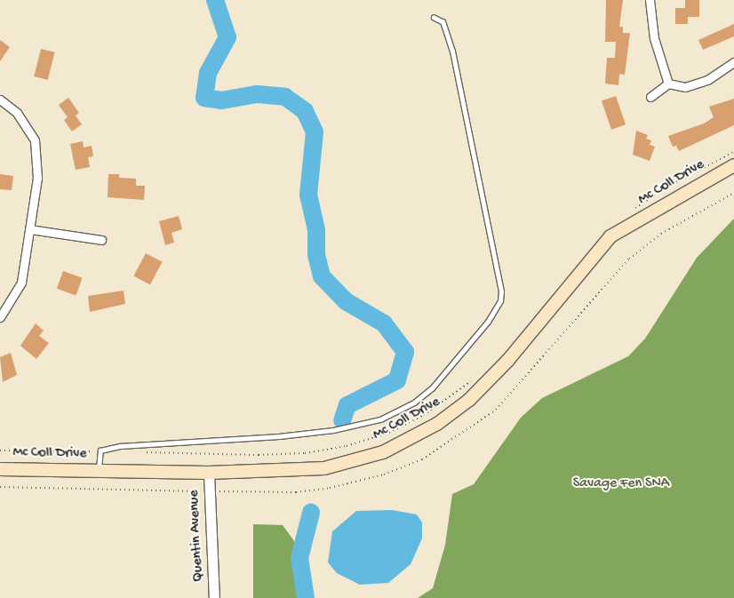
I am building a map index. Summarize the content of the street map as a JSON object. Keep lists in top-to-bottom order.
{
  "streets": {
    "main road": ["Mc Coll Drive"],
    "street": ["Quentin Avenue"]
  },
  "crossings": [
    ["Mc Coll Drive", "Quentin Avenue"]
  ],
  "parks": ["Savage Fen SNA"]
}
